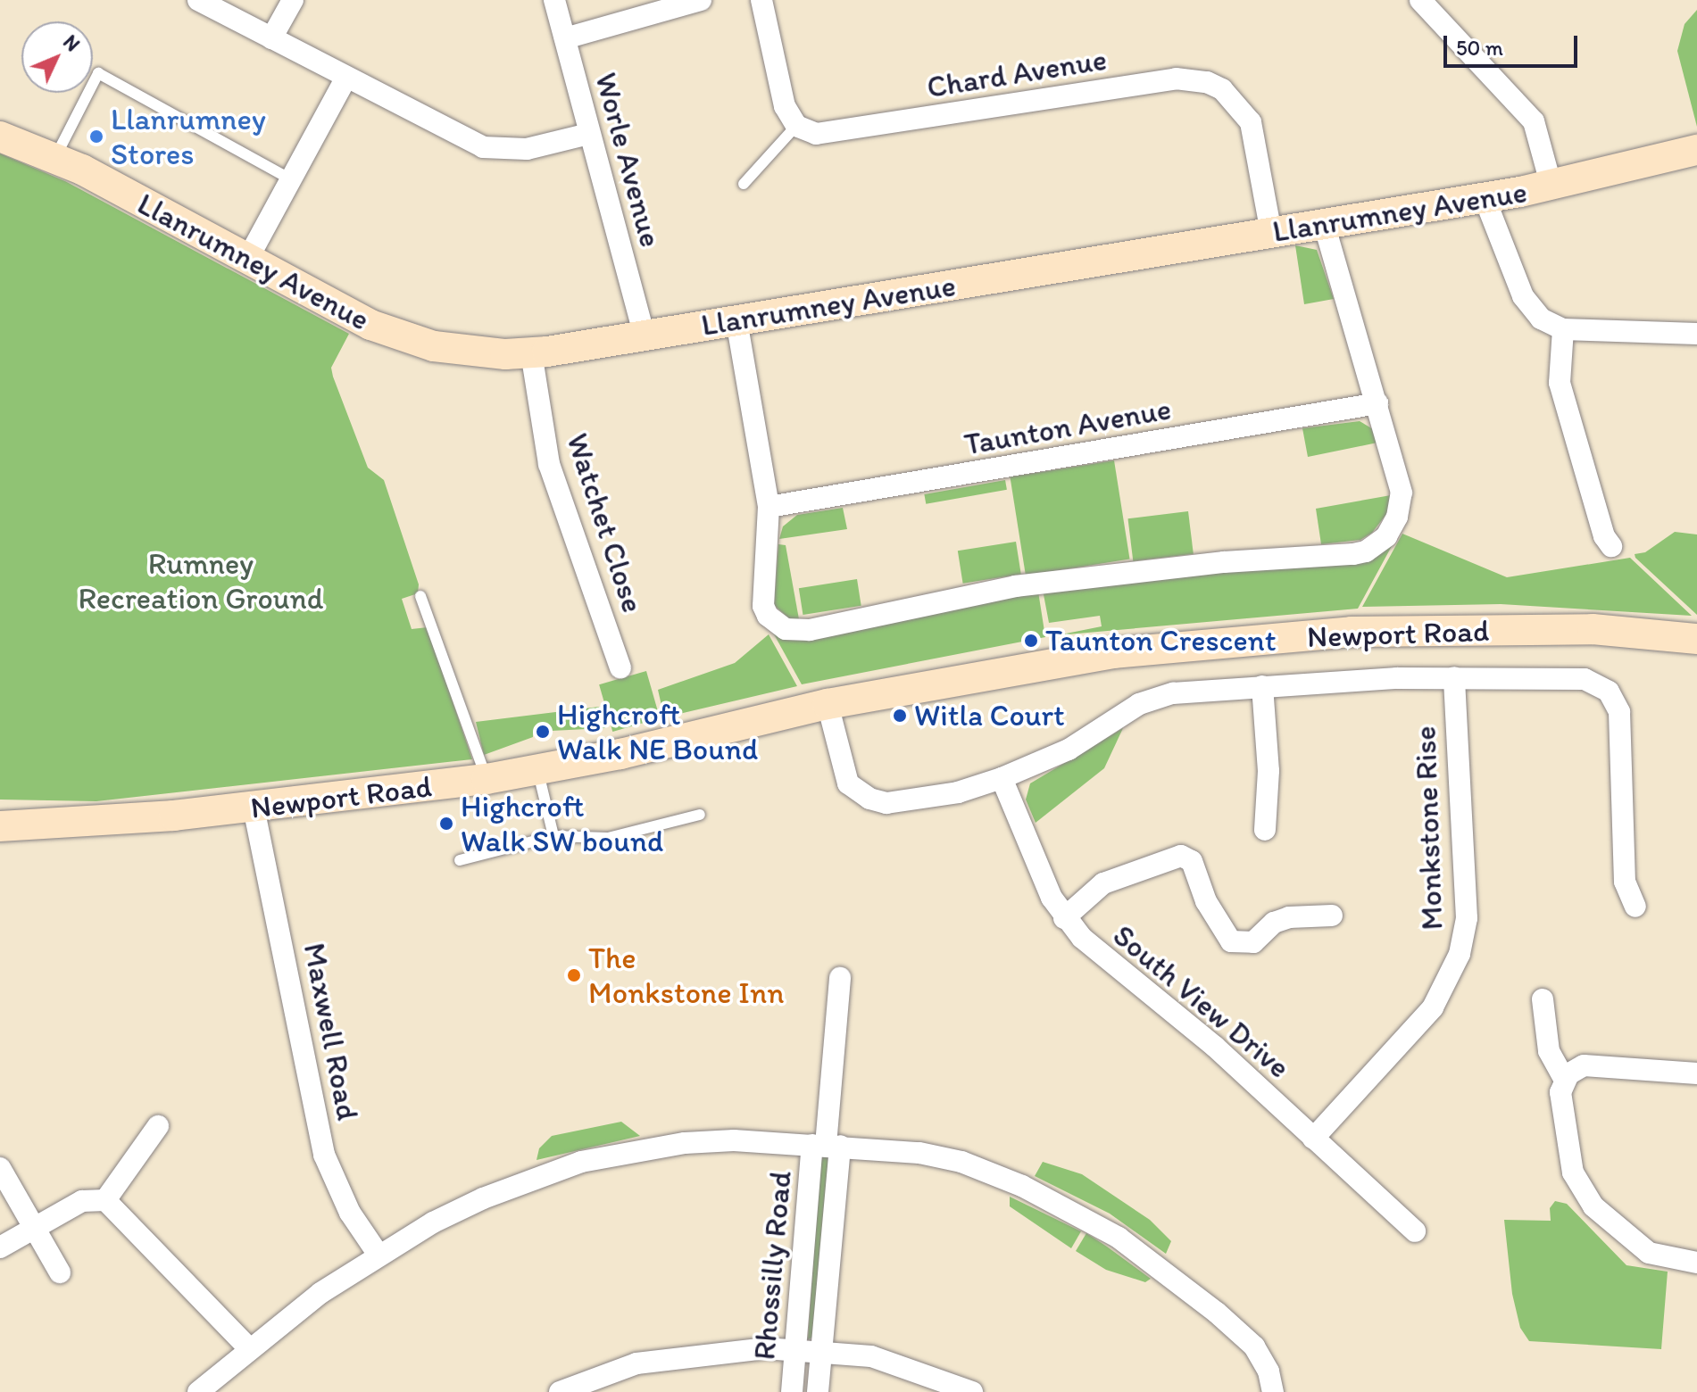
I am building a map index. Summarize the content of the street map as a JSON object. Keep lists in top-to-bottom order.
{
  "streets": {
    "street": [
      "Chard Avenue",
      "Worle Avenue",
      "Llanrumney Avenue",
      "Taunton Avenue",
      "Watchet Close",
      "Newport Road",
      "Monkstone Rise",
      "South View Drive",
      "Maxwell Road",
      "Rhossilly Road"
    ]
  },
  "crossings": [
    ["Chard Avenue", "Llanrumney Avenue"],
    ["Worle Avenue", "Llanrumney Avenue"],
    ["Llanrumney Avenue", "Watchet Close"],
    ["Newport Road", "Maxwell Road"],
    ["Monkstone Rise", "South View Drive"]
  ],
  "parks": ["Rumney Recreation Ground"],
  "places": [
    "Llanrumney Stores",
    "Taunton Crescent",
    "Witla Court",
    "Highcroft Walk NE Bound",
    "Highcroft Walk SW bound",
    "The Monkstone Inn"
  ],
  "scale_bar": "50 m",
  "north": "top right"
}
